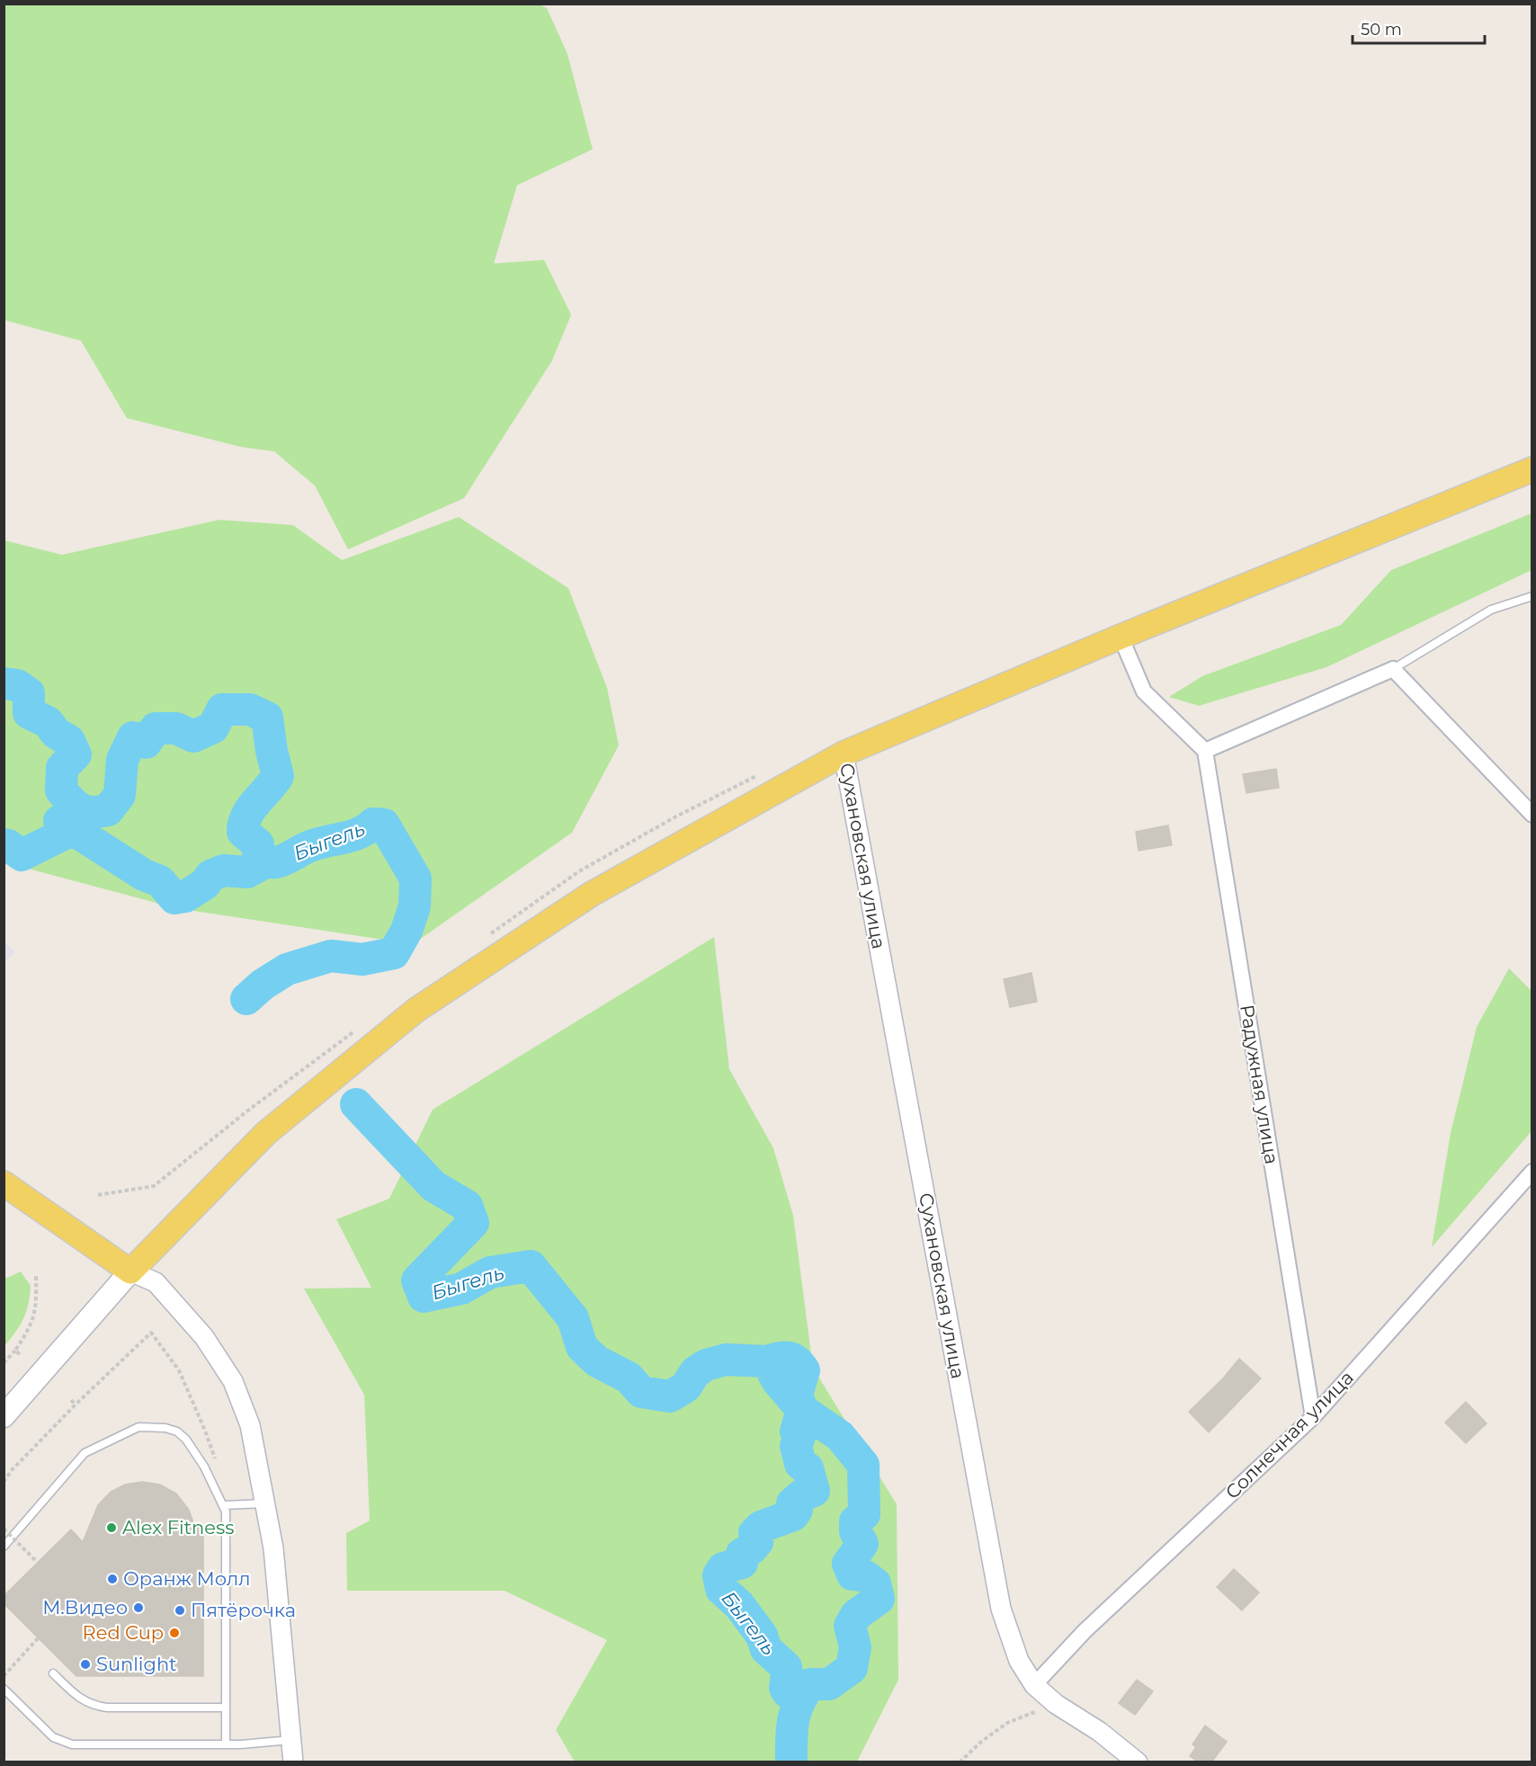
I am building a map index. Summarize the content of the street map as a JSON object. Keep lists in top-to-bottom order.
{
  "streets": {
    "street": ["Сухановская улица", "Радужная улица", "Солнечная улица"]
  },
  "crossings": [
    ["Сухановская улица", "Солнечная улица"],
    ["Радужная улица", "Солнечная улица"]
  ],
  "water": ["Быгель"],
  "places": [
    "Alex Fitness",
    "Оранж Молл",
    "М.Видео",
    "Пятёрочка",
    "Red Cup",
    "Sunlight"
  ],
  "scale_bar": "50 m"
}
